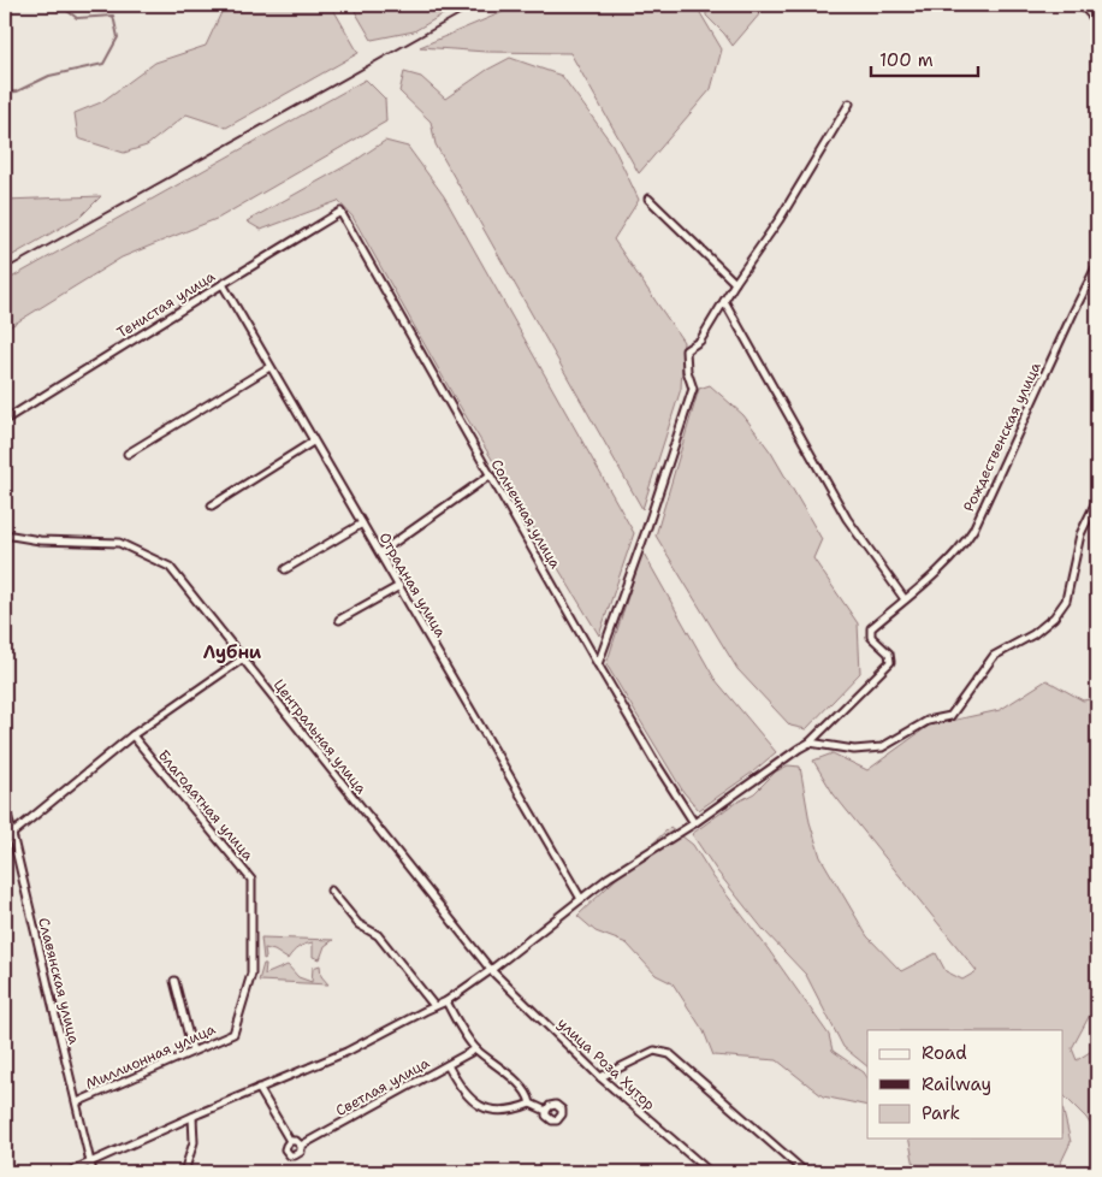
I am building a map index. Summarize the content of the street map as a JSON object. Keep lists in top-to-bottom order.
{
  "streets": {
    "street": [
      "Тенистая улица",
      "Рождественская улица",
      "Солнечная улица",
      "Отрадная улица",
      "Центральная улица",
      "Благодатная улица",
      "Славянская улица",
      "Миллионная улица",
      "улица Роза Хутор",
      "Светлая улица"
    ]
  },
  "crossings": [
    ["Тенистая улица", "Солнечная улица"],
    ["Тенистая улица", "Отрадная улица"],
    ["Центральная улица", "улица Роза Хутор"],
    ["Благодатная улица", "Миллионная улица"],
    ["Славянская улица", "Миллионная улица"]
  ],
  "districts": ["Лубни"],
  "legend": ["Road", "Railway", "Park"],
  "scale_bar": "100 m"
}
